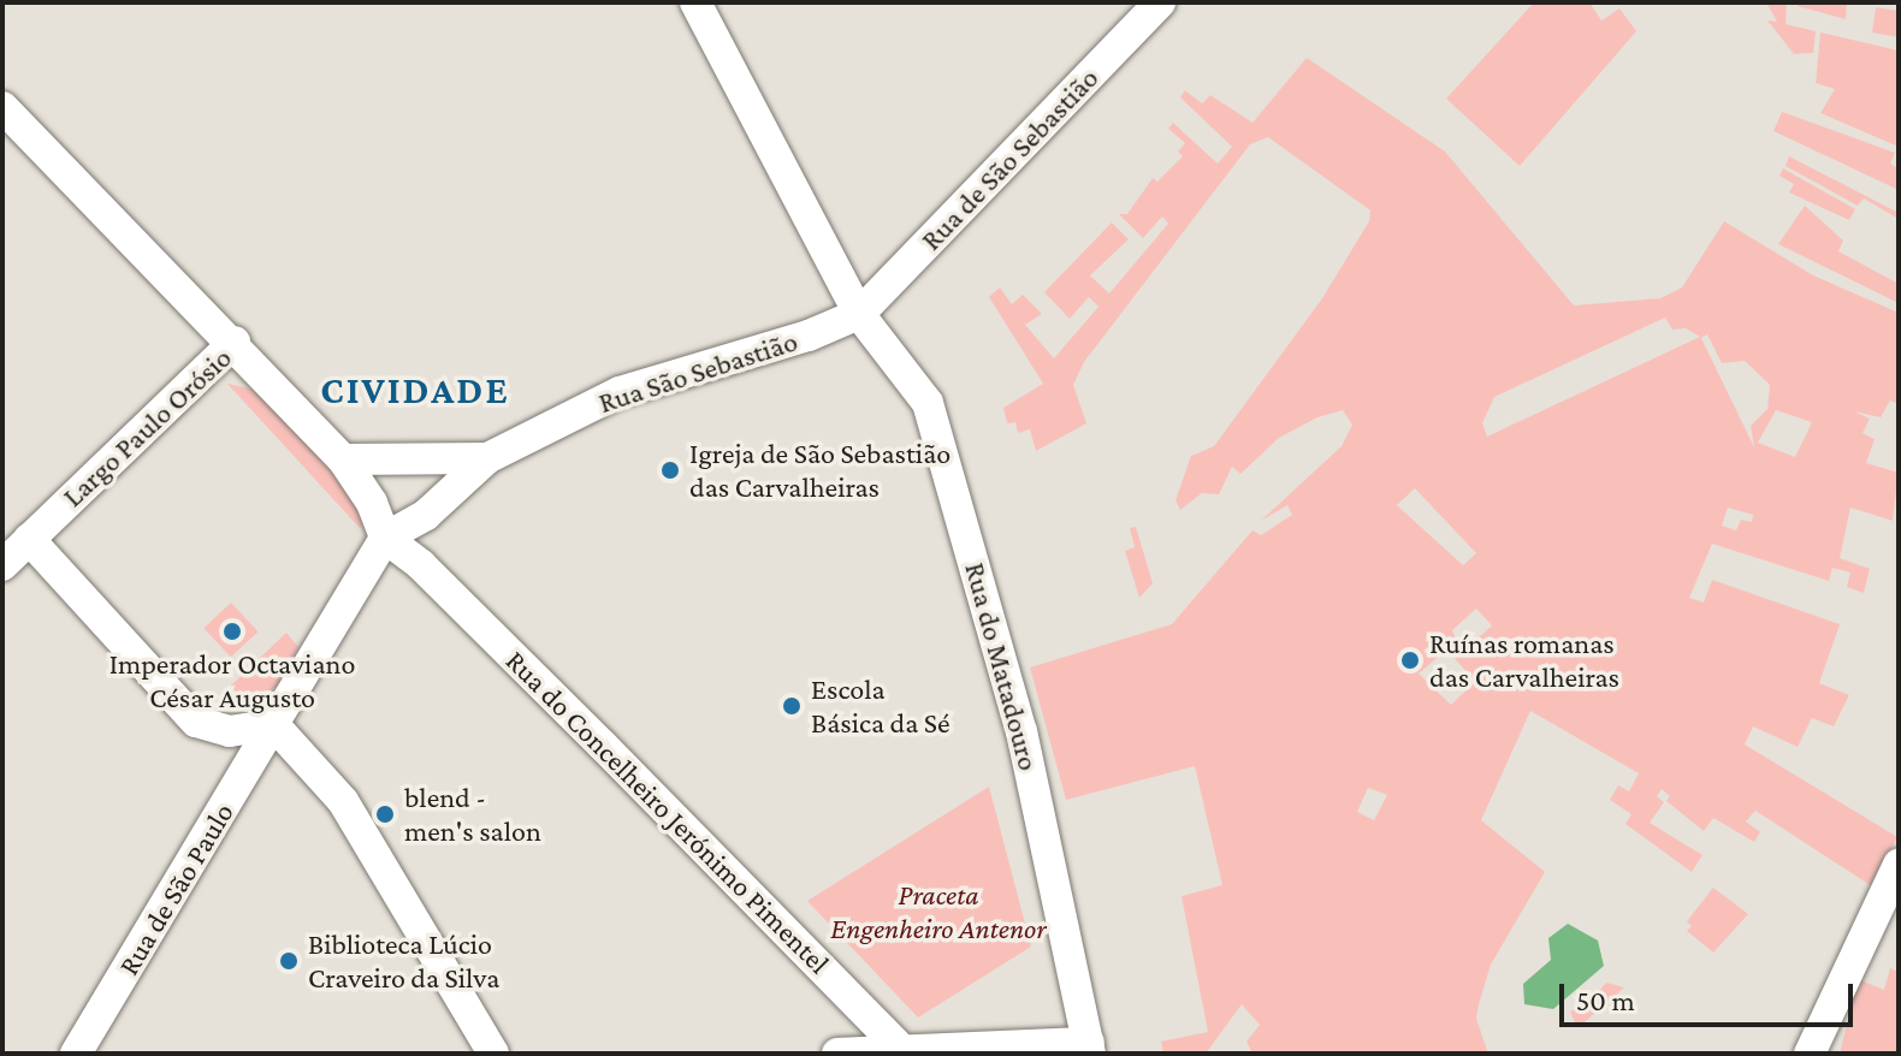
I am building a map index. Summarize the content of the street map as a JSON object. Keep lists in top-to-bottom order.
{
  "streets": {
    "street": [
      "Rua de São Sebastião",
      "Rua São Sebastião",
      "Largo Paulo Orósio",
      "Rua do Matadouro",
      "Rua do Concelheiro Jerónimo Pimentel",
      "Rua de São Paulo"
    ]
  },
  "crossings": [
    ["Rua de São Sebastião", "Rua São Sebastião"],
    ["Rua de São Sebastião", "Rua do Matadouro"],
    ["Rua São Sebastião", "Largo Paulo Orósio"],
    ["Rua São Sebastião", "Rua do Matadouro"],
    ["Rua São Sebastião", "Rua do Concelheiro Jerónimo Pimentel"],
    ["Largo Paulo Orósio", "Rua do Concelheiro Jerónimo Pimentel"]
  ],
  "districts": ["CIVIDADE"],
  "parks": ["Praceta Engenheiro Antenor"],
  "places": [
    "Igreja de São Sebastião das Carvalheiras",
    "Imperador Octaviano César Augusto",
    "Ruínas romanas das Carvalheiras",
    "Escola Básica da Sé",
    "blend - men's salon",
    "Biblioteca Lúcio Craveiro da Silva"
  ],
  "scale_bar": "50 m"
}
